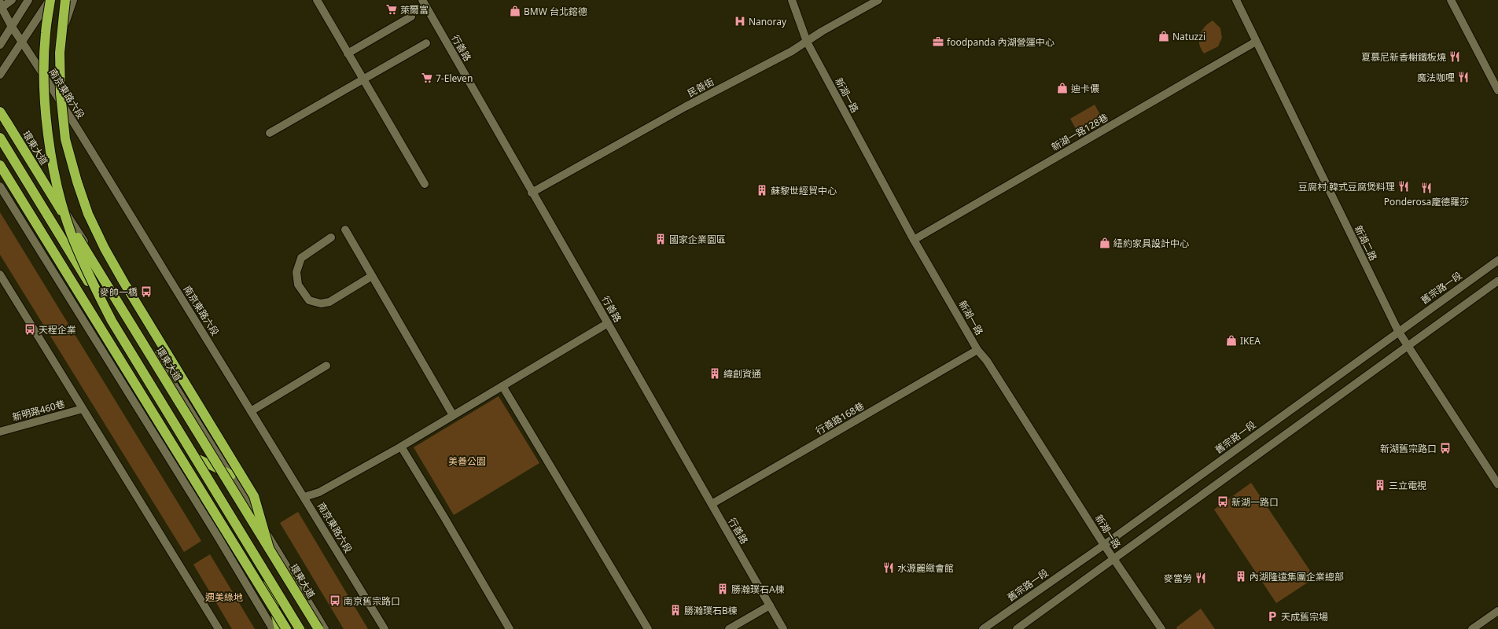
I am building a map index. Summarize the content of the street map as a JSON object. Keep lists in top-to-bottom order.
{
  "streets": {
    "highway": ["環東大道"],
    "street": [
      "行善路",
      "民善街",
      "南京東路六段",
      "新湖一路",
      "新湖一路128巷",
      "新湖二路",
      "舊宗路一段",
      "新明路460巷",
      "行善路168巷"
    ]
  },
  "crossings": [
    ["行善路", "民善街"],
    ["行善路", "行善路168巷"],
    ["民善街", "新湖一路"],
    ["新湖一路", "新湖一路128巷"],
    ["新湖一路", "舊宗路一段"],
    ["新湖一路", "行善路168巷"],
    ["新湖一路128巷", "新湖二路"],
    ["新湖二路", "舊宗路一段"]
  ],
  "parks": ["美善公園", "週美綠地"],
  "places": {
    "supermarket": ["萊爾富", "7-Eleven"],
    "shop": [
      "BMW 台北鎔德",
      "Natuzzi",
      "迪卡儂",
      "紐約家具設計中心",
      "IKEA"
    ],
    "hospital": ["Nanoray"],
    "office": ["foodpanda 內湖營運中心"],
    "restaurant": [
      "夏慕尼新香榭鐵板燒",
      "魔法咖哩",
      "豆腐村 韓式豆腐煲料理",
      "Ponderosa龐德羅莎",
      "水源麗緻會館",
      "麥當勞"
    ],
    "building": [
      "蘇黎世經貿中心",
      "國家企業園區",
      "緯創資通",
      "三立電視",
      "內湖隆遠集團企業總部",
      "勝瀚璞石A棟",
      "勝瀚璞石B棟"
    ],
    "bus stop": [
      "麥帥一橋",
      "天程企業",
      "新湖舊宗路口",
      "新湖一路口",
      "南京舊宗路口"
    ],
    "parking": ["天成舊宗場"]
  }
}
